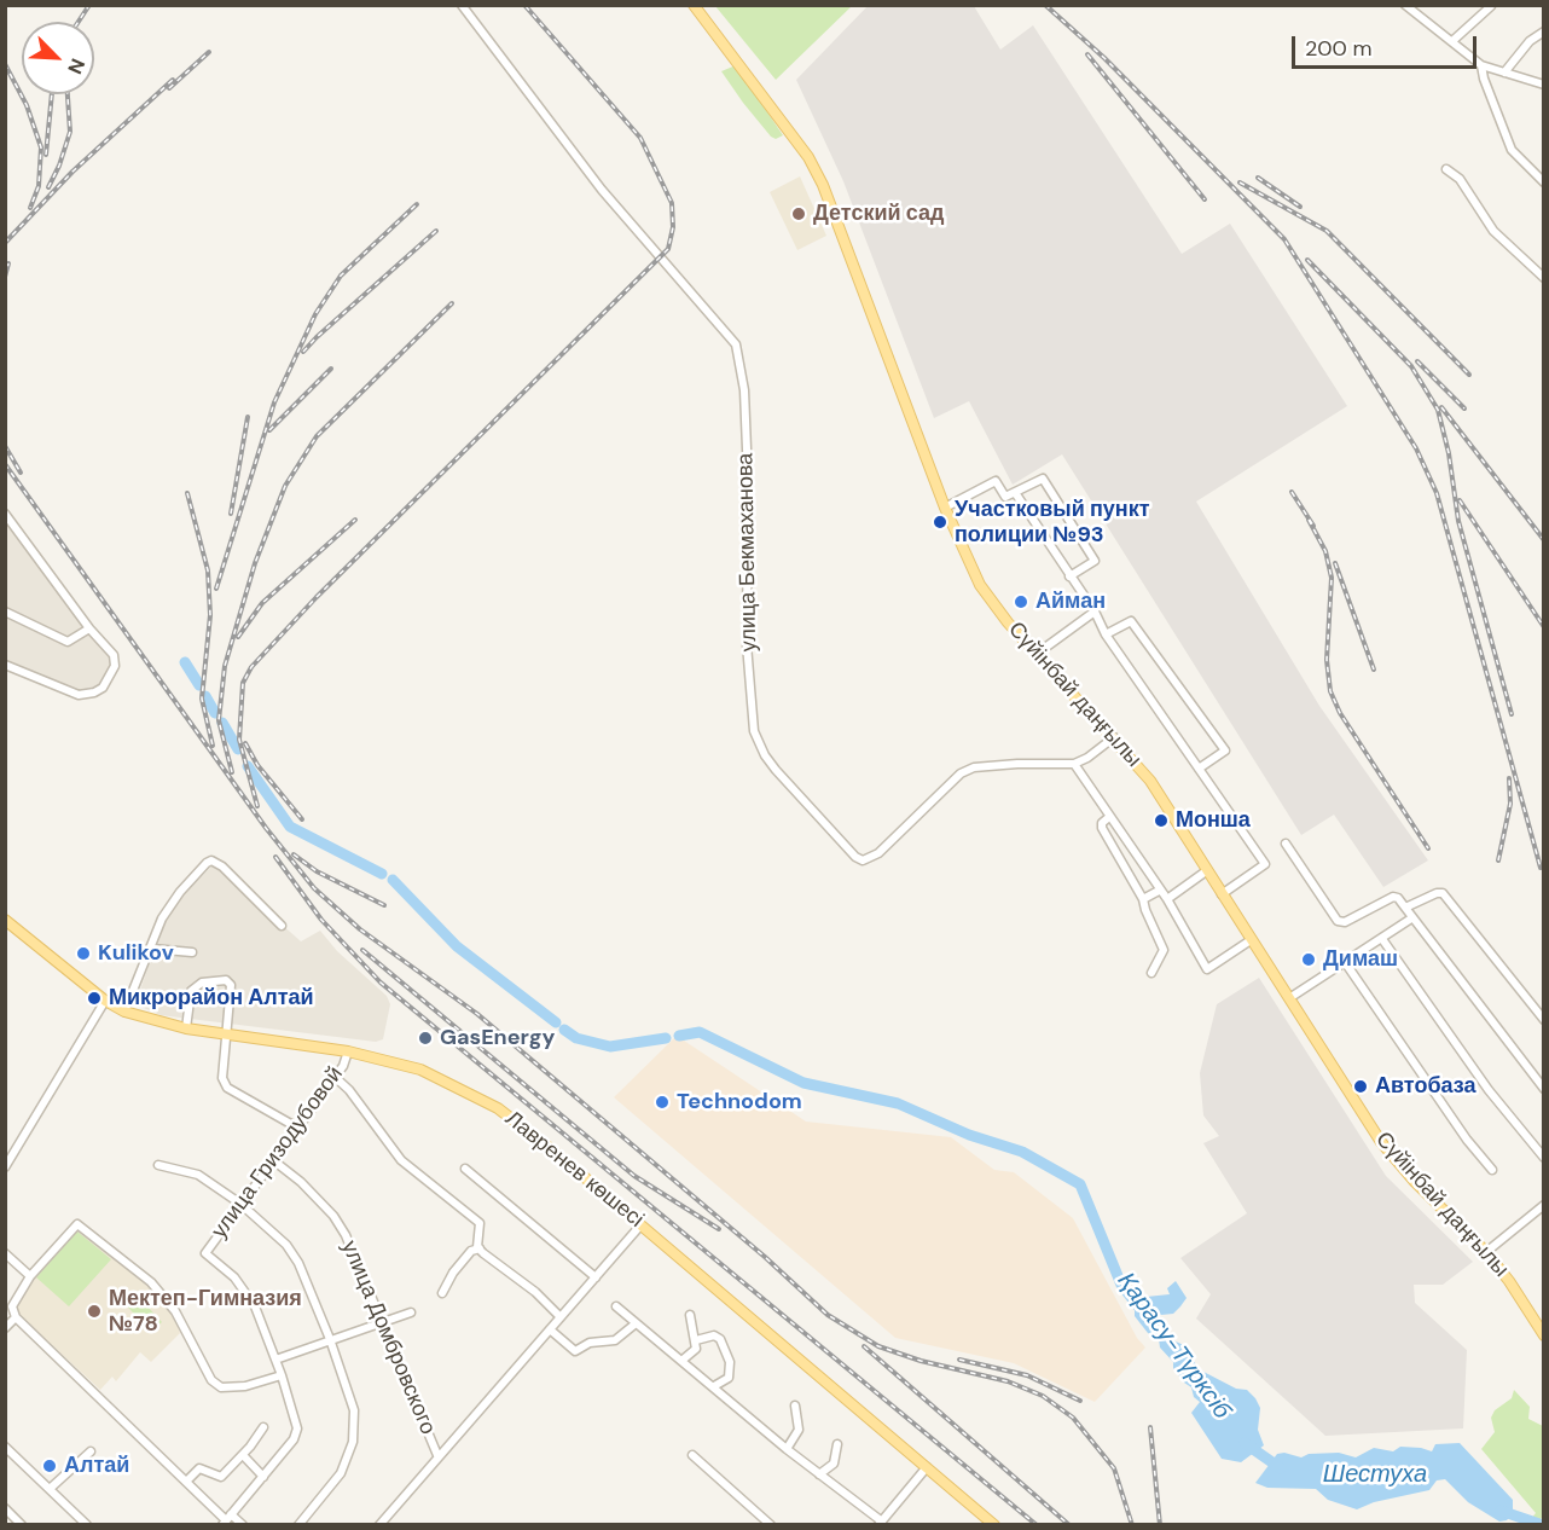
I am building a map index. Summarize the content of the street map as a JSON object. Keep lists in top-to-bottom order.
{
  "streets": {
    "main road": ["Сүйінбай даңғылы", "Лавренев көшесі"],
    "street": ["улица Бекмаханова", "улица Гризодубовой", "улица Домбровского"]
  },
  "crossings": [
    ["улица Гризодубовой", "Лавренев көшесі"],
    ["улица Гризодубовой", "улица Домбровского"],
    ["Лавренев көшесі", "улица Домбровского"]
  ],
  "water": ["Қарасу-Түрксіб", "Шестуха"],
  "places": [
    "Детский сад",
    "Участковый пункт полиции №93",
    "Айман",
    "Монша",
    "Kulikov",
    "Димаш",
    "Микрорайон Алтай",
    "GasEnergy",
    "Автобаза",
    "Technodom",
    "Мектеп-Гимназия №78",
    "Алтай"
  ],
  "scale_bar": "200 m",
  "north": "bottom right"
}
